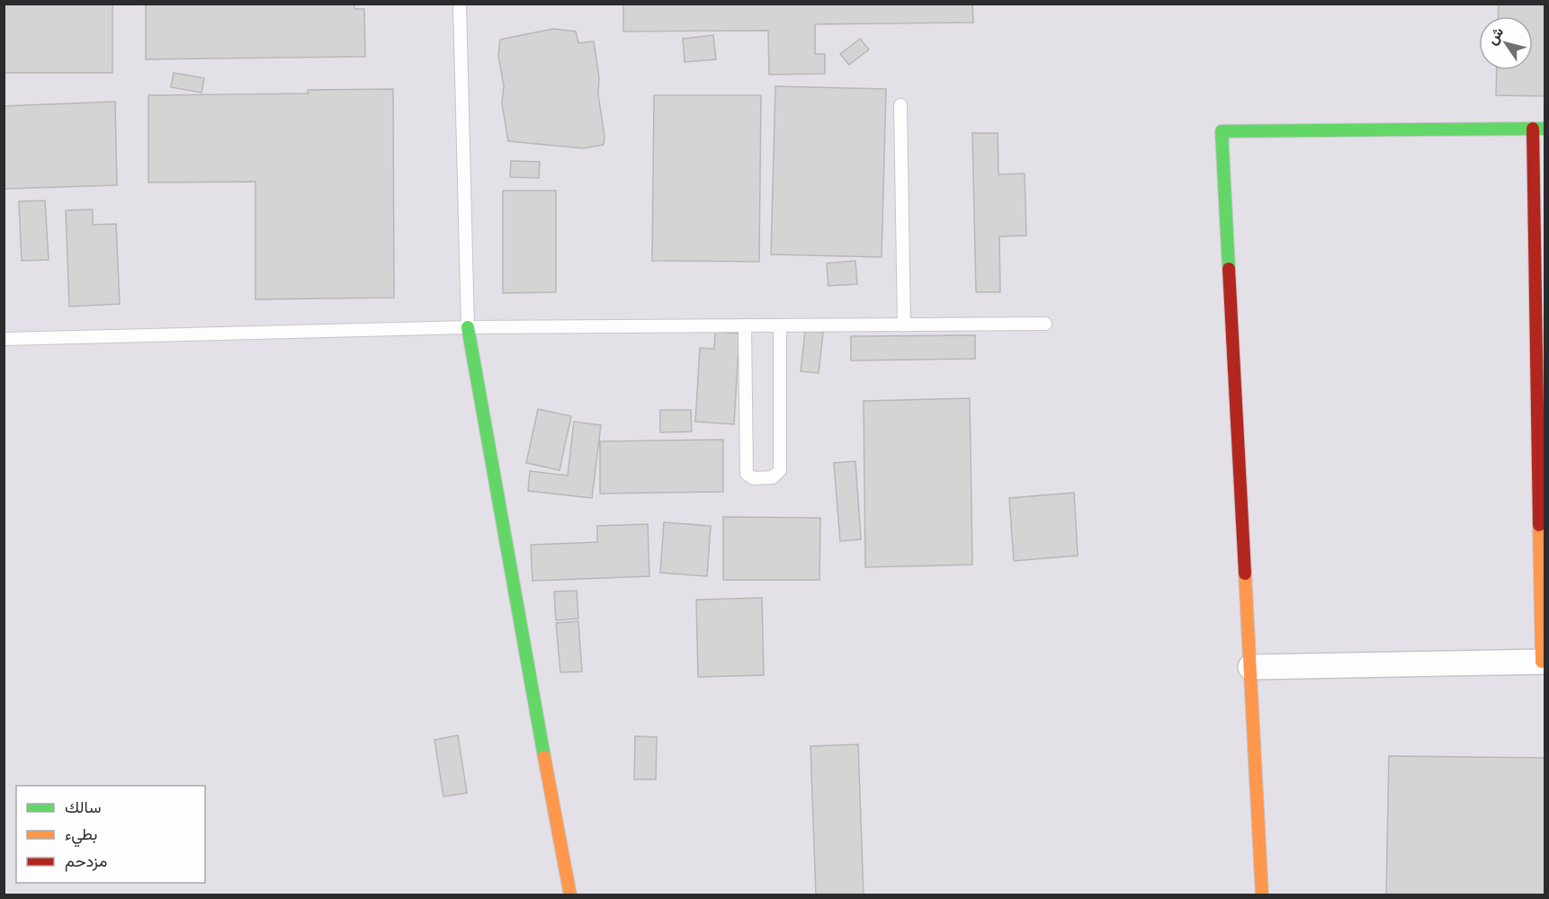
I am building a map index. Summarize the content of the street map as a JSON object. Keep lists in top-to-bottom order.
{
  "legend": ["سالك", "بطيء", "مزدحم"],
  "north": "top left"
}
